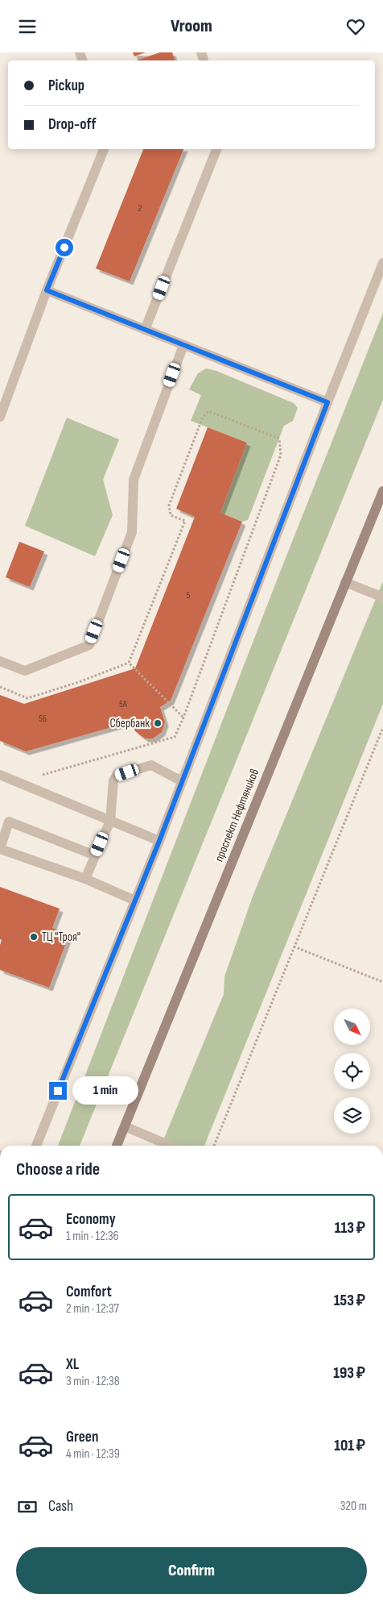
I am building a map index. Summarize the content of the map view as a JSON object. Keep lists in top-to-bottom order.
{
  "streets": {
    "main road": ["проспект Нефтяников"]
  },
  "places": ["Сбербанк", "ТЦ \"Троя\""],
  "house_numbers": [
    "2",
    "5",
    "5А",
    "5Б"
  ],
  "north": "bottom right",
  "page": {
    "header": "Vroom",
    "banner": ["Pickup", "Drop-off"],
    "bubble": "1 min",
    "heading": "Choose a ride",
    "list": [
      {
        "name": "Economy",
        "note": "1 min · 12:36",
        "value": "113 ₽"
      },
      {
        "name": "Comfort",
        "note": "2 min · 12:37",
        "value": "153 ₽"
      },
      {
        "name": "XL",
        "note": "3 min · 12:38",
        "value": "193 ₽"
      },
      {
        "name": "Green",
        "note": "4 min · 12:39",
        "value": "101 ₽"
      }
    ],
    "pay": ["Cash", "320 m"],
    "buttons": "Confirm"
  }
}
